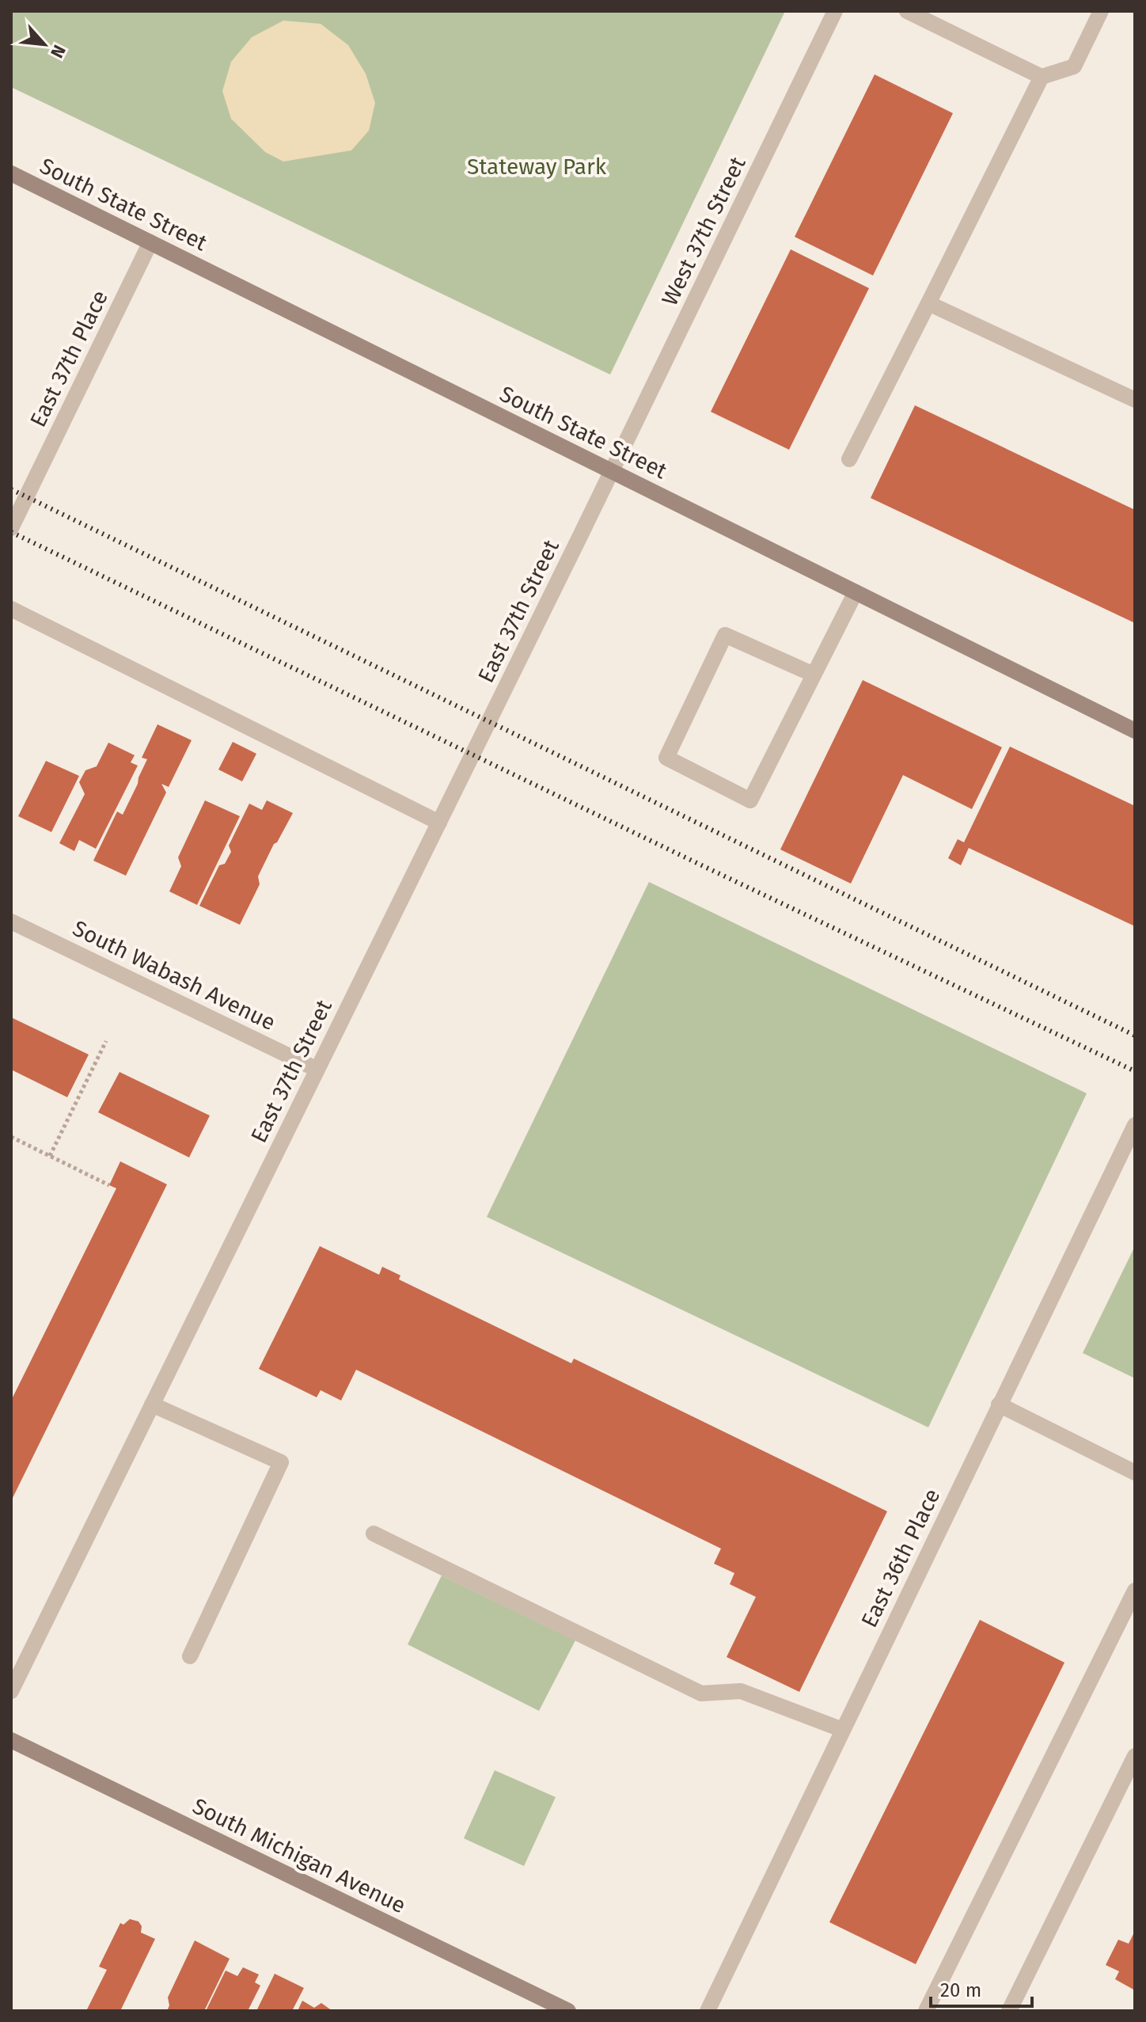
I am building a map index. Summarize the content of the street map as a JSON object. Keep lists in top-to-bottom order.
{
  "streets": {
    "main road": ["South State Street", "South Michigan Avenue"],
    "street": [
      "West 37th Street",
      "East 37th Place",
      "East 37th Street",
      "South Wabash Avenue",
      "East 36th Place"
    ]
  },
  "crossings": [
    ["South State Street", "West 37th Street"],
    ["South State Street", "East 37th Place"],
    ["South State Street", "East 37th Street"],
    ["West 37th Street", "East 37th Street"],
    ["East 37th Street", "South Wabash Avenue"]
  ],
  "parks": ["Stateway Park"],
  "scale_bar": "20 m",
  "north": "bottom right"
}
